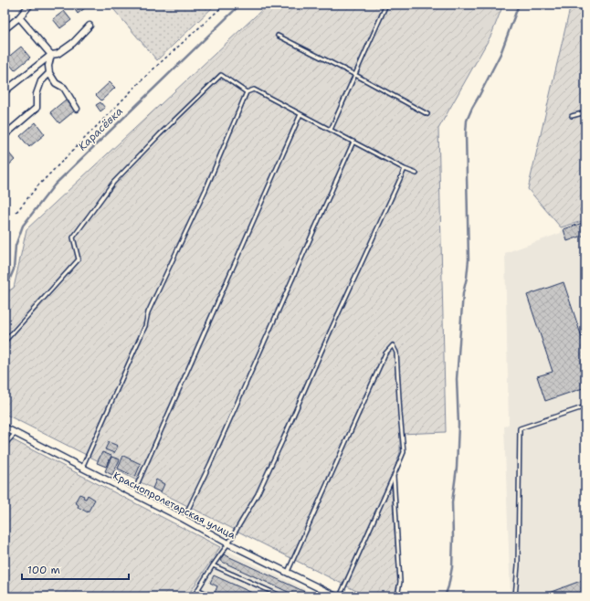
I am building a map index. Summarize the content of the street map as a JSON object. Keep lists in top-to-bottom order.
{
  "streets": {
    "street": ["Краснопролетарская улица"]
  },
  "water": ["Карасёвка"],
  "scale_bar": "100 m"
}
